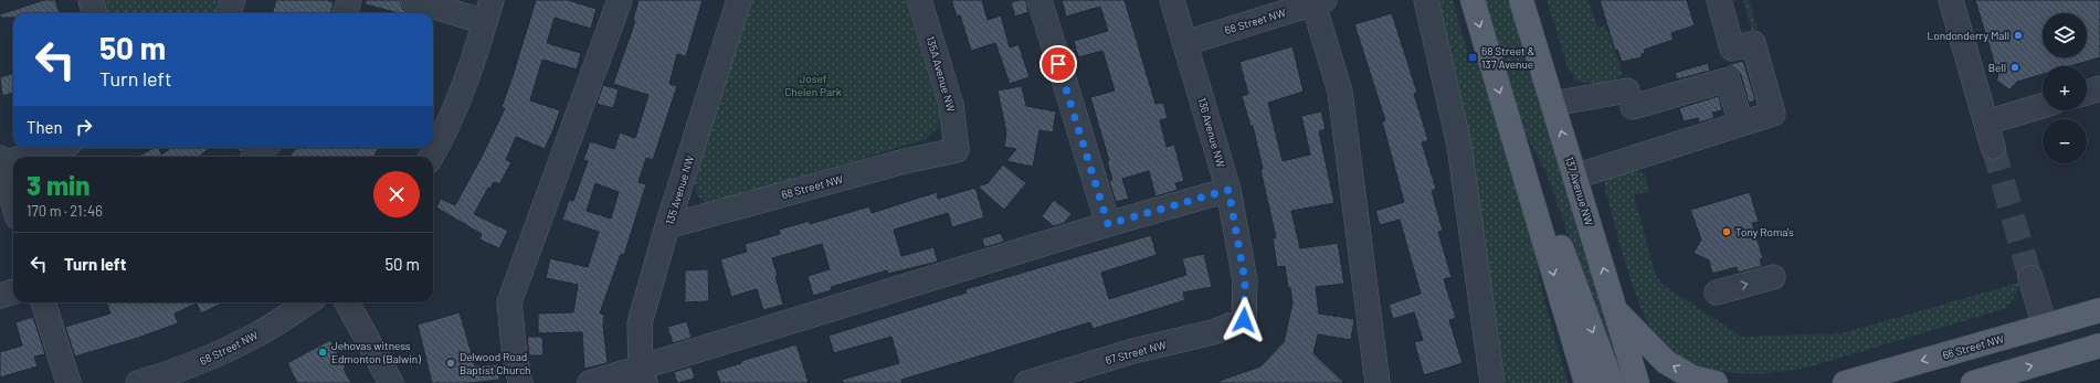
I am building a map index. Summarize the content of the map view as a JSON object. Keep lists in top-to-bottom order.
{
  "streets": {
    "main road": ["137 Avenue NW", "66 Street NW"],
    "street": [
      "68 Street NW",
      "135A Avenue NW",
      "136 Avenue NW",
      "135 Avenue NW",
      "67 Street NW"
    ]
  },
  "crossings": [
    ["68 Street NW", "135A Avenue NW"],
    ["68 Street NW", "136 Avenue NW"],
    ["68 Street NW", "135 Avenue NW"],
    ["136 Avenue NW", "67 Street NW"]
  ],
  "parks": ["Josef Chelen Park"],
  "places": {
    "other": [
      "Londonderry Mall",
      "Bell",
      "Tony Roma's",
      "Jehovas witness Edmonton (Balwin)",
      "Delwood Road Baptist Church"
    ],
    "transit": ["68 Street & 137 Avenue"]
  },
  "page": {
    "map_buttons": ["+", "−"],
    "turn": ["50 m", "Turn left"],
    "then": "Then",
    "heading": ["3 min", "170 m · 21:46"],
    "list": [
      {
        "name": "Turn left",
        "value": "50 m"
      }
    ]
  }
}
